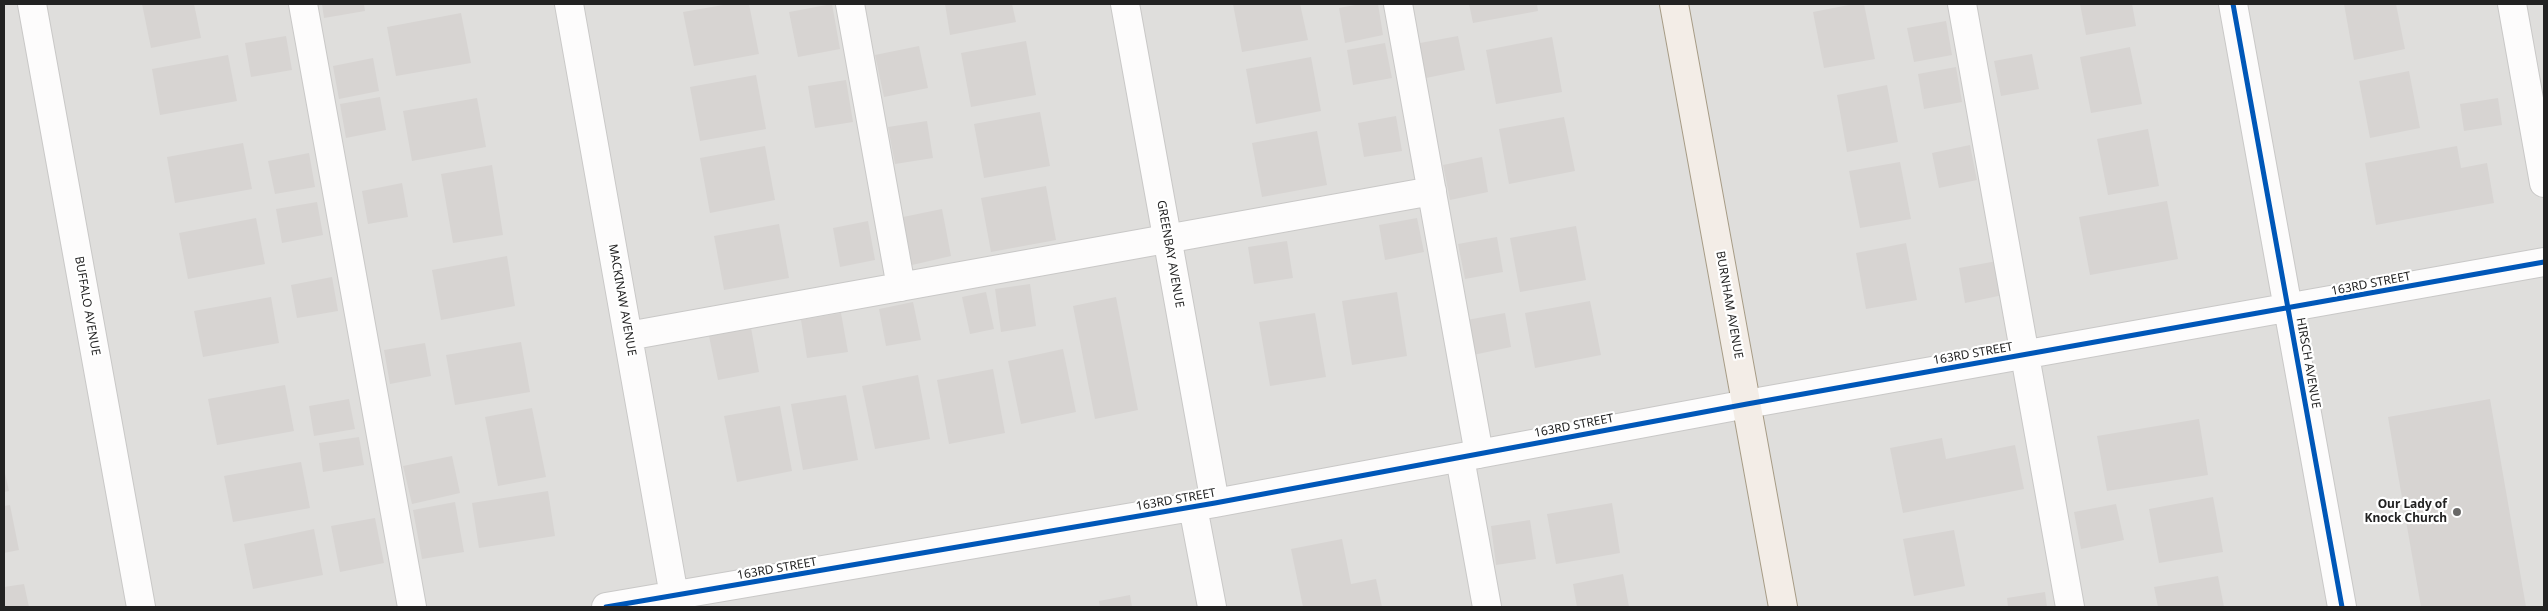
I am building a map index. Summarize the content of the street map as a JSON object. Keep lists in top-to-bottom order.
{
  "streets": {
    "main road": ["BURNHAM AVENUE"],
    "street": [
      "GREENBAY AVENUE",
      "163RD STREET",
      "MACKINAW AVENUE",
      "BUFFALO AVENUE",
      "HIRSCH AVENUE"
    ]
  },
  "crossings": [
    ["GREENBAY AVENUE", "163RD STREET"],
    ["163RD STREET", "MACKINAW AVENUE"],
    ["163RD STREET", "BURNHAM AVENUE"],
    ["163RD STREET", "HIRSCH AVENUE"]
  ],
  "places": ["Our Lady of Knock Church"]
}
